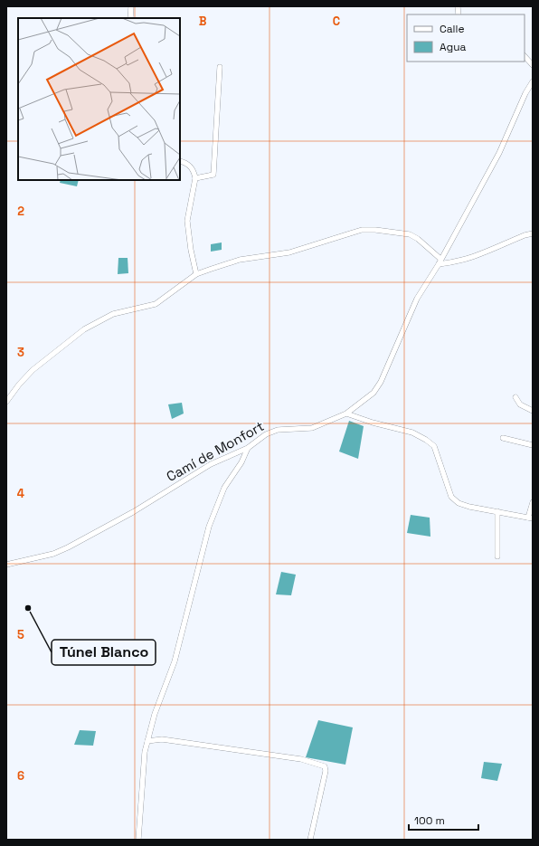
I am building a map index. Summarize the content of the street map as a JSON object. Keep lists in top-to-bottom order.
{
  "streets": {
    "street": ["Camí de Monfort"]
  },
  "places": ["Túnel Blanco"],
  "legend": ["Calle", "Agua"],
  "scale_bar": "100 m",
  "grid": {
    "columns": ["B", "C"],
    "rows": [
      "2",
      "3",
      "4",
      "5",
      "6"
    ]
  }
}
